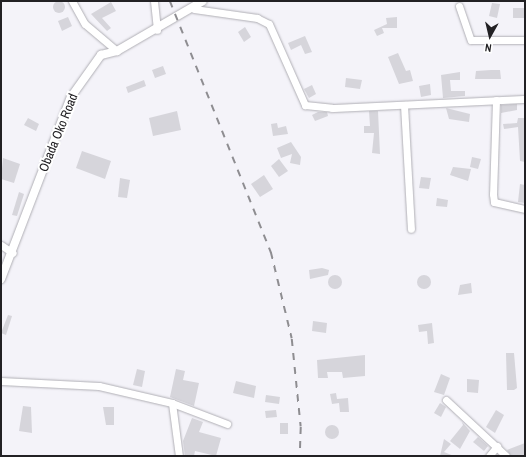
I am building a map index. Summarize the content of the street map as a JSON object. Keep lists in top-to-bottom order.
{
  "streets": {
    "main road": ["Obada Oko Road"]
  },
  "north": "bottom"
}
